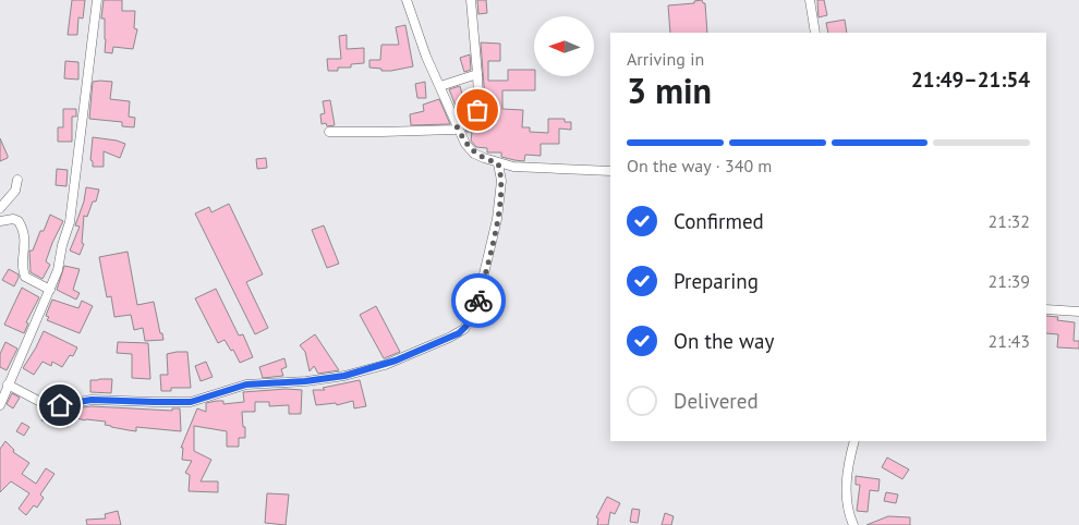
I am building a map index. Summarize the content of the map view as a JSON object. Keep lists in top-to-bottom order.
{
  "north": "left",
  "page": {
    "heading": ["3 min", "Arriving in", "21:49–21:54"],
    "bar": "On the way · 340 m",
    "list": [
      ["Confirmed", "21:32"],
      ["Preparing", "21:39"],
      ["On the way", "21:43"],
      "Delivered"
    ]
  }
}
